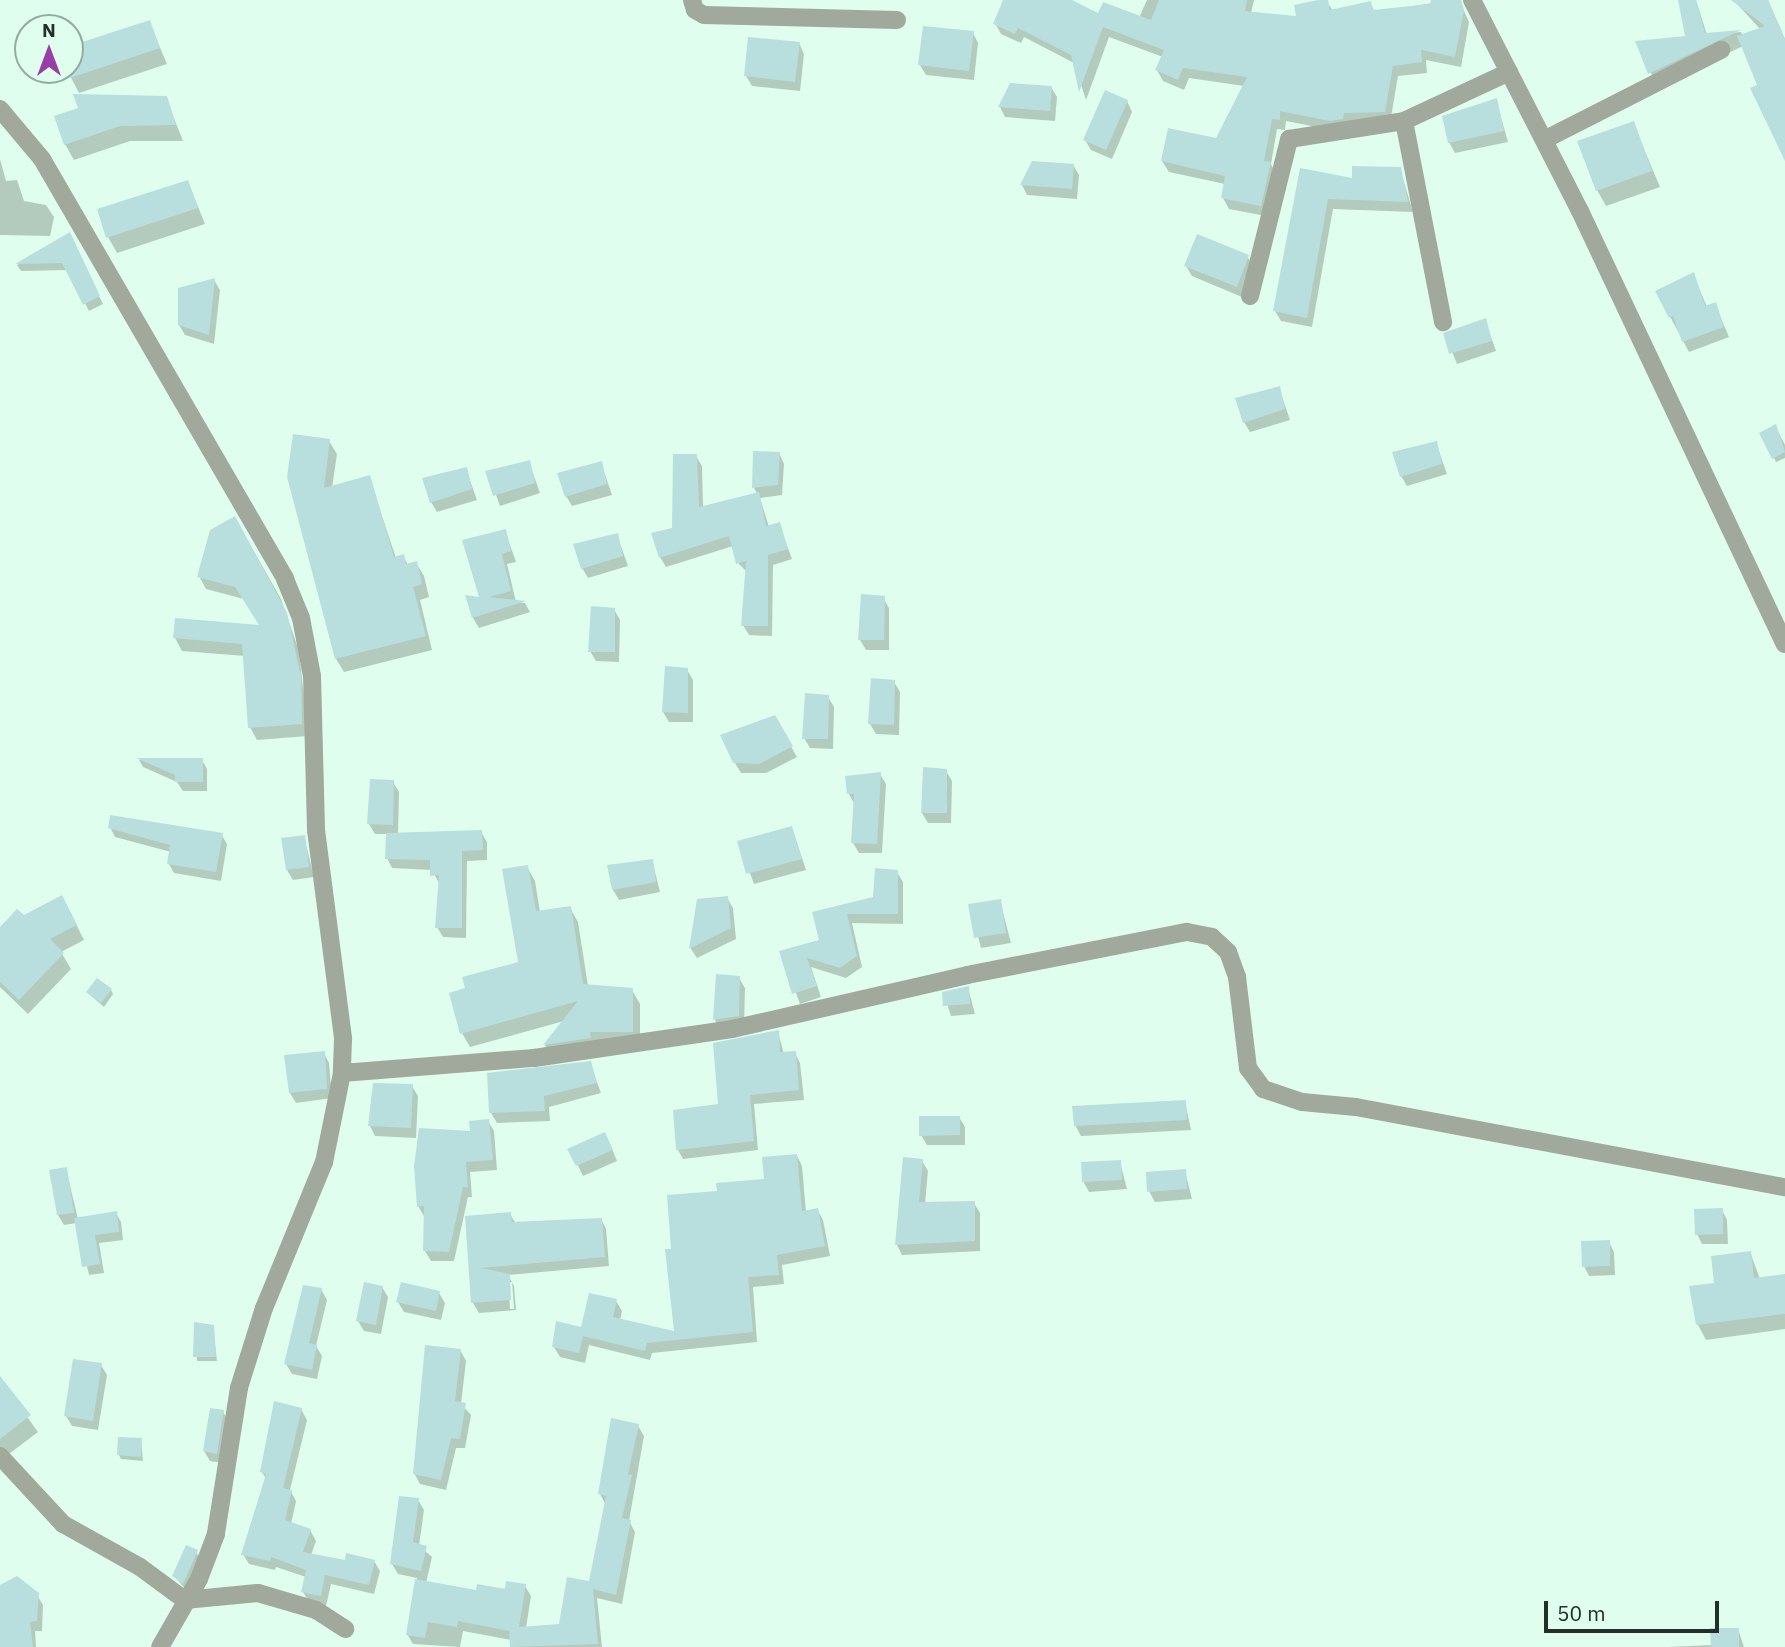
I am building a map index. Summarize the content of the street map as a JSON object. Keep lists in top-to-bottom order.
{
  "scale_bar": "50 m",
  "north": "top"
}
